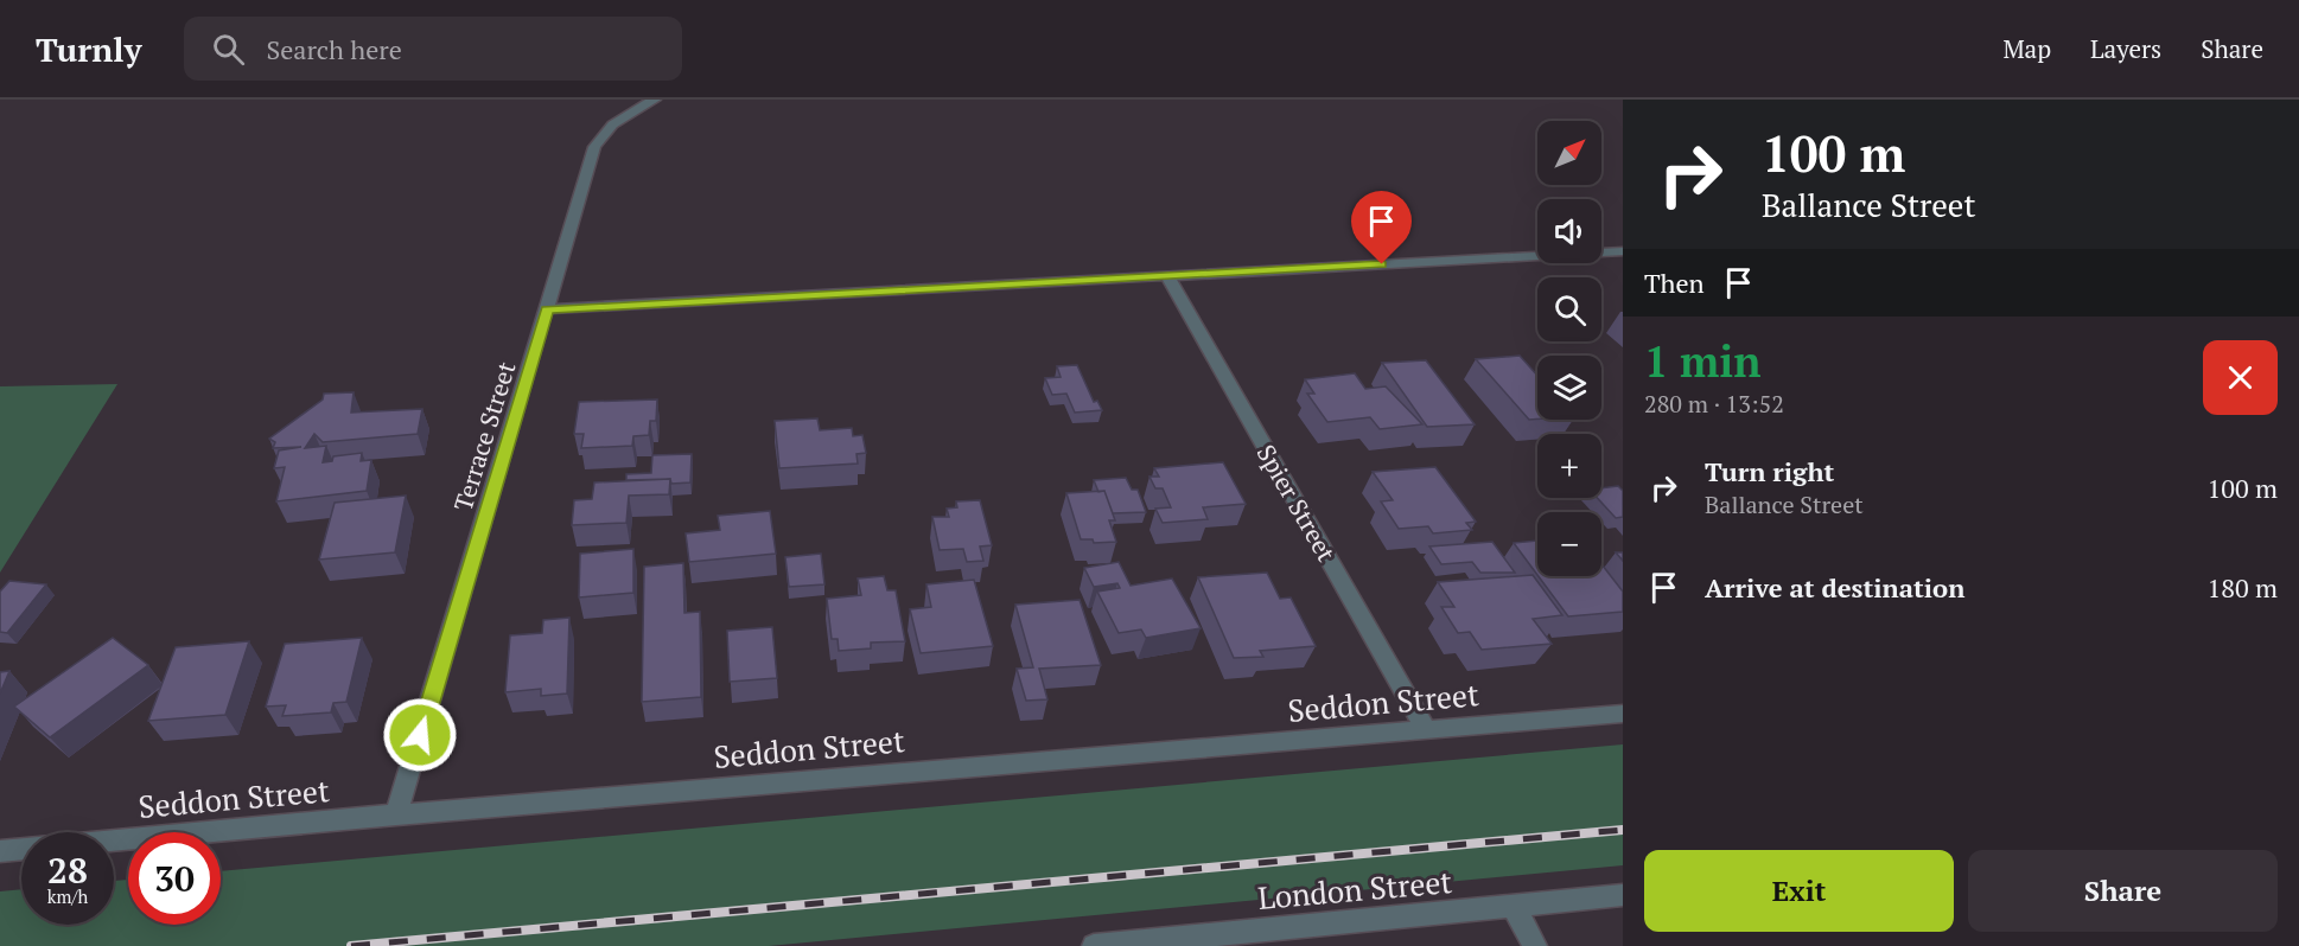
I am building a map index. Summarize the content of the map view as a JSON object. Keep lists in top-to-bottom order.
{
  "streets": {
    "street": [
      "Terrace Street",
      "Spier Street",
      "Seddon Street",
      "London Street"
    ]
  },
  "crossings": [
    ["Terrace Street", "Seddon Street"],
    ["Spier Street", "Seddon Street"]
  ],
  "north": "top right",
  "page": {
    "header": "Turnly",
    "search": "Search here",
    "nav": ["Map", "Layers", "Share"],
    "turn": ["100 m", "Ballance Street"],
    "map_buttons": ["+", "−"],
    "then": "Then",
    "heading": ["1 min", "280 m · 13:52"],
    "list": [
      {
        "name": "Turn right",
        "note": "Ballance Street",
        "value": "100 m"
      },
      {
        "name": "Arrive at destination",
        "value": "180 m"
      }
    ],
    "speed": "28 km/h",
    "limit": "30",
    "buttons": ["Exit", "Share"]
  }
}
